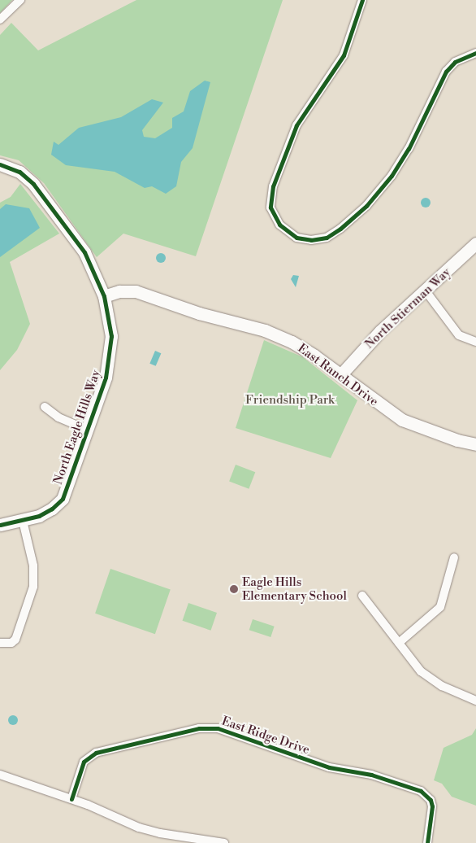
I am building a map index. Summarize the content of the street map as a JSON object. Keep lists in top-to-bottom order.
{
  "streets": {
    "street": [
      "North Stierman Way",
      "East Ranch Drive",
      "North Eagle Hills Way",
      "East Ridge Drive"
    ]
  },
  "crossings": [
    ["North Stierman Way", "East Ranch Drive"],
    ["East Ranch Drive", "North Eagle Hills Way"]
  ],
  "parks": ["Friendship Park"],
  "places": ["Eagle Hills Elementary School"]
}
